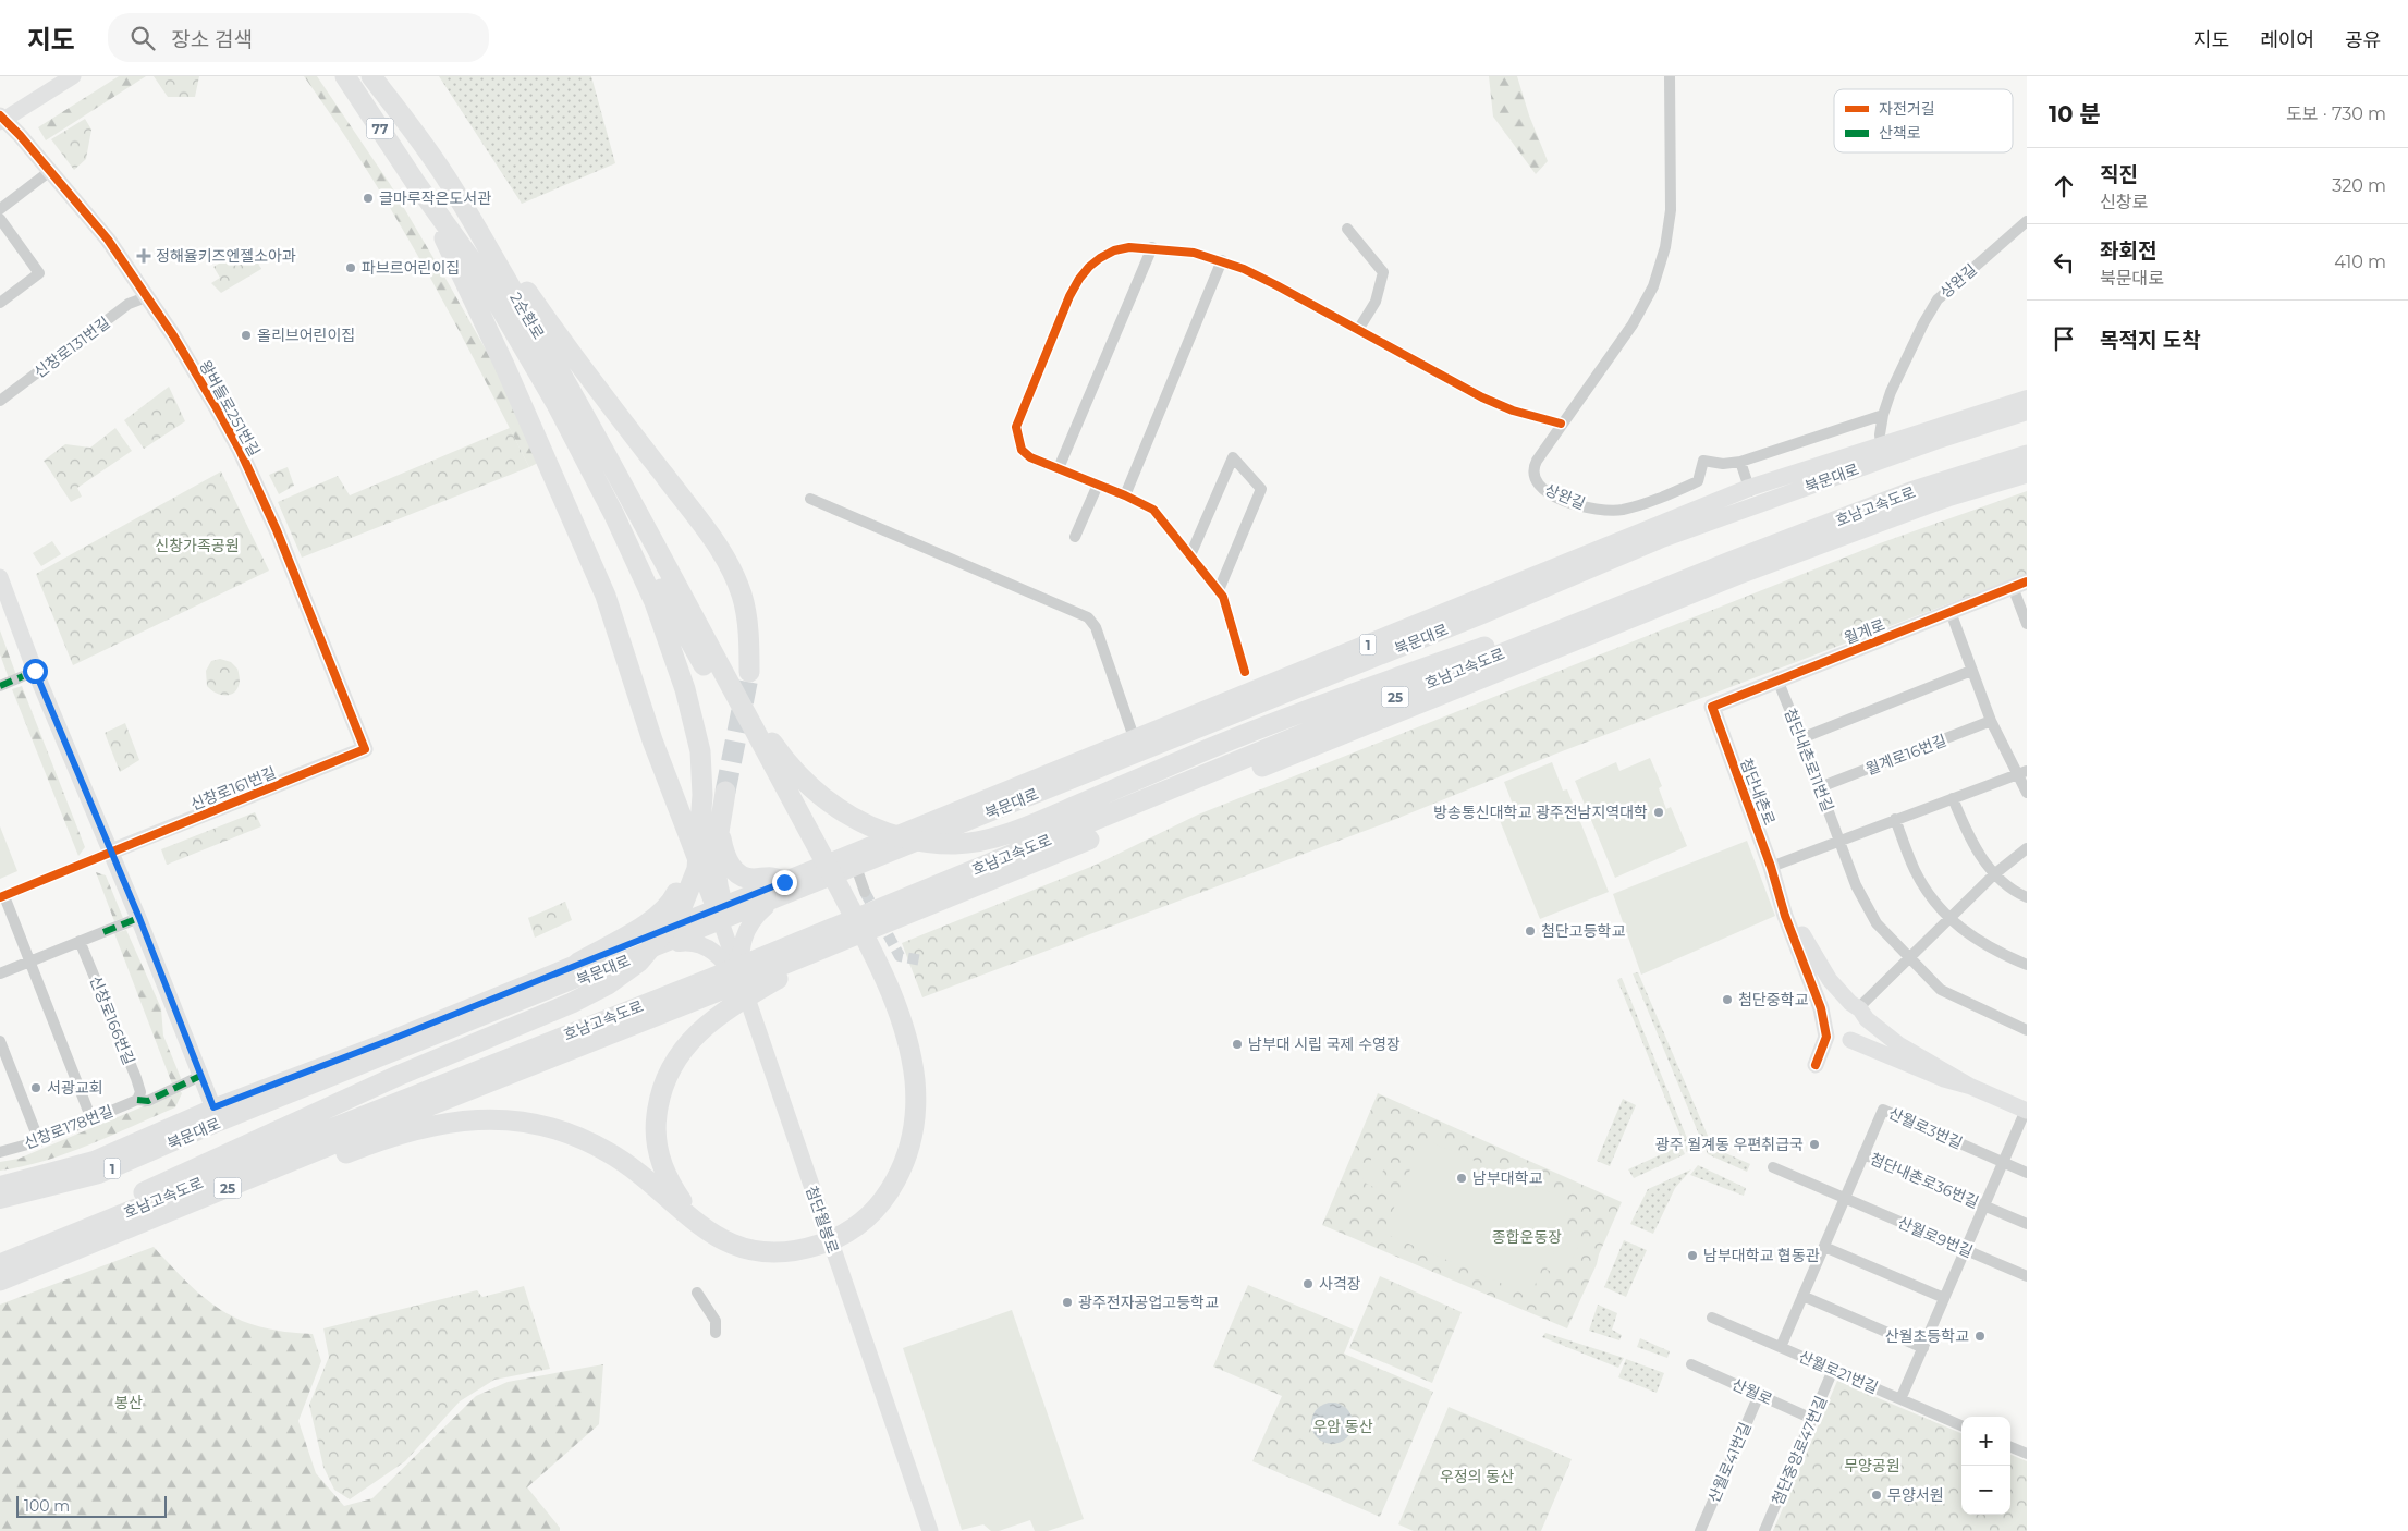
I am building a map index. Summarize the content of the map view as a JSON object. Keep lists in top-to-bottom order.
{
  "streets": {
    "highway": [
      "77",
      "2순환로",
      "호남고속도로",
      "25"
    ],
    "main road": ["북문대로", "1"],
    "street": [
      "상완길",
      "신창로131번길",
      "왕버들로251번길",
      "월계로",
      "월계로16번길",
      "첨단내촌로11번길",
      "신창로161번길",
      "첨단내촌로",
      "신창로166번길",
      "신창로178번길",
      "산월로3번길",
      "첨단내촌로36번길",
      "첨단월봉로",
      "산월로9번길",
      "산월로21번길",
      "산월로",
      "첨단중앙로47번길",
      "산월로41번길"
    ]
  },
  "crossings": [
    ["상완길", "북문대로"],
    ["신창로131번길", "왕버들로251번길"],
    ["왕버들로251번길", "신창로161번길"],
    ["북문대로", "첨단월봉로"],
    ["월계로", "첨단내촌로11번길"],
    ["월계로", "첨단내촌로"],
    ["월계로16번길", "첨단내촌로11번길"],
    ["신창로166번길", "신창로178번길"],
    ["산월로3번길", "첨단내촌로36번길"],
    ["산월로3번길", "산월로9번길"],
    ["첨단내촌로36번길", "산월로9번길"],
    ["첨단내촌로36번길", "산월로21번길"],
    ["산월로21번길", "첨단중앙로47번길"],
    ["산월로", "첨단중앙로47번길"],
    ["산월로", "산월로41번길"]
  ],
  "parks": [
    "신창가족공원",
    "종합운동장",
    "봉산",
    "우암 동산",
    "무양공원",
    "우정의 동산"
  ],
  "places": {
    "other": [
      "글마루작은도서관",
      "파브르어린이집",
      "올리브어린이집",
      "방송통신대학교 광주전남지역대학",
      "첨단고등학교",
      "첨단중학교",
      "남부대 시립 국제 수영장",
      "서광교회",
      "광주 월계동 우편취급국",
      "남부대학교",
      "남부대학교 협동관",
      "사격장",
      "광주전자공업고등학교",
      "산월초등학교",
      "무양서원"
    ],
    "health": ["정해율키즈엔젤소아과"]
  },
  "legend": ["자전거길", "산책로"],
  "scale_bar": "100 m",
  "page": {
    "header": "지도",
    "search": "장소 검색",
    "nav": ["지도", "레이어", "공유"],
    "heading": ["10 분", "도보 · 730 m"],
    "list": [
      ["직진", "신창로", "320 m"],
      ["좌회전", "북문대로", "410 m"],
      "목적지 도착"
    ],
    "map_buttons": ["+", "−"],
    "scale": "100 m"
  }
}
